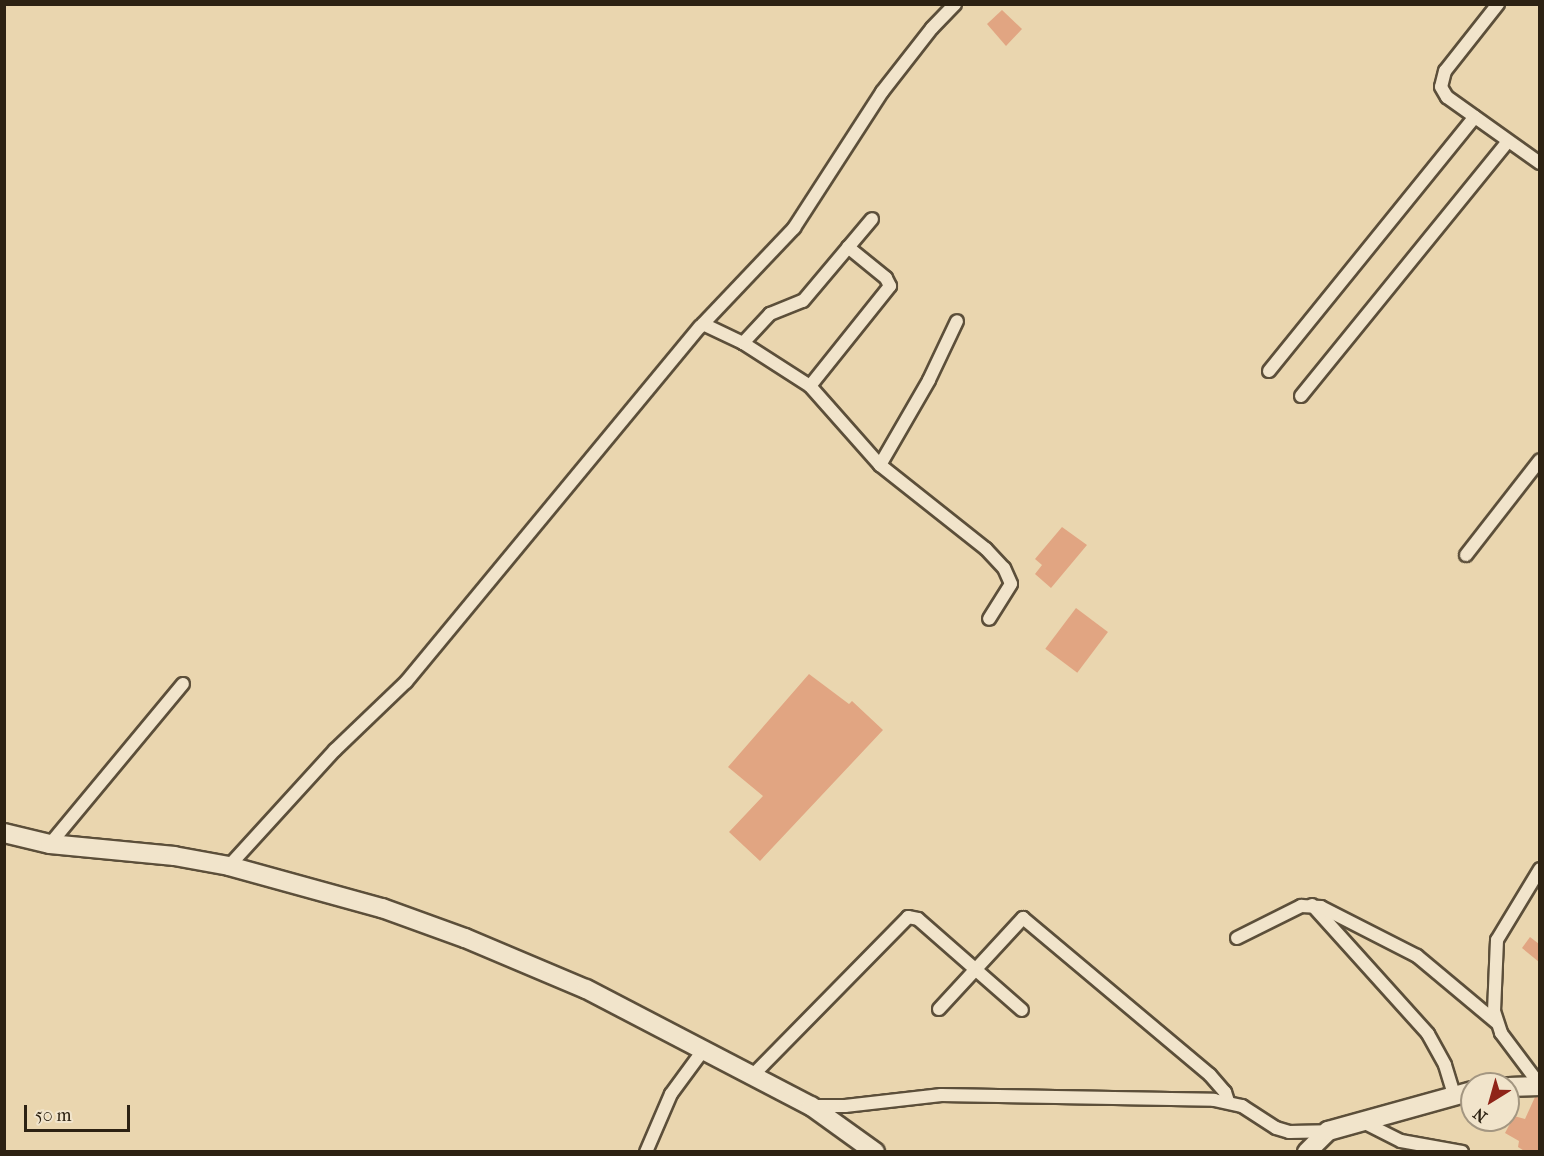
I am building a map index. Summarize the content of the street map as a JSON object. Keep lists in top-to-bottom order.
{
  "scale_bar": "50 m",
  "north": "bottom left"
}
